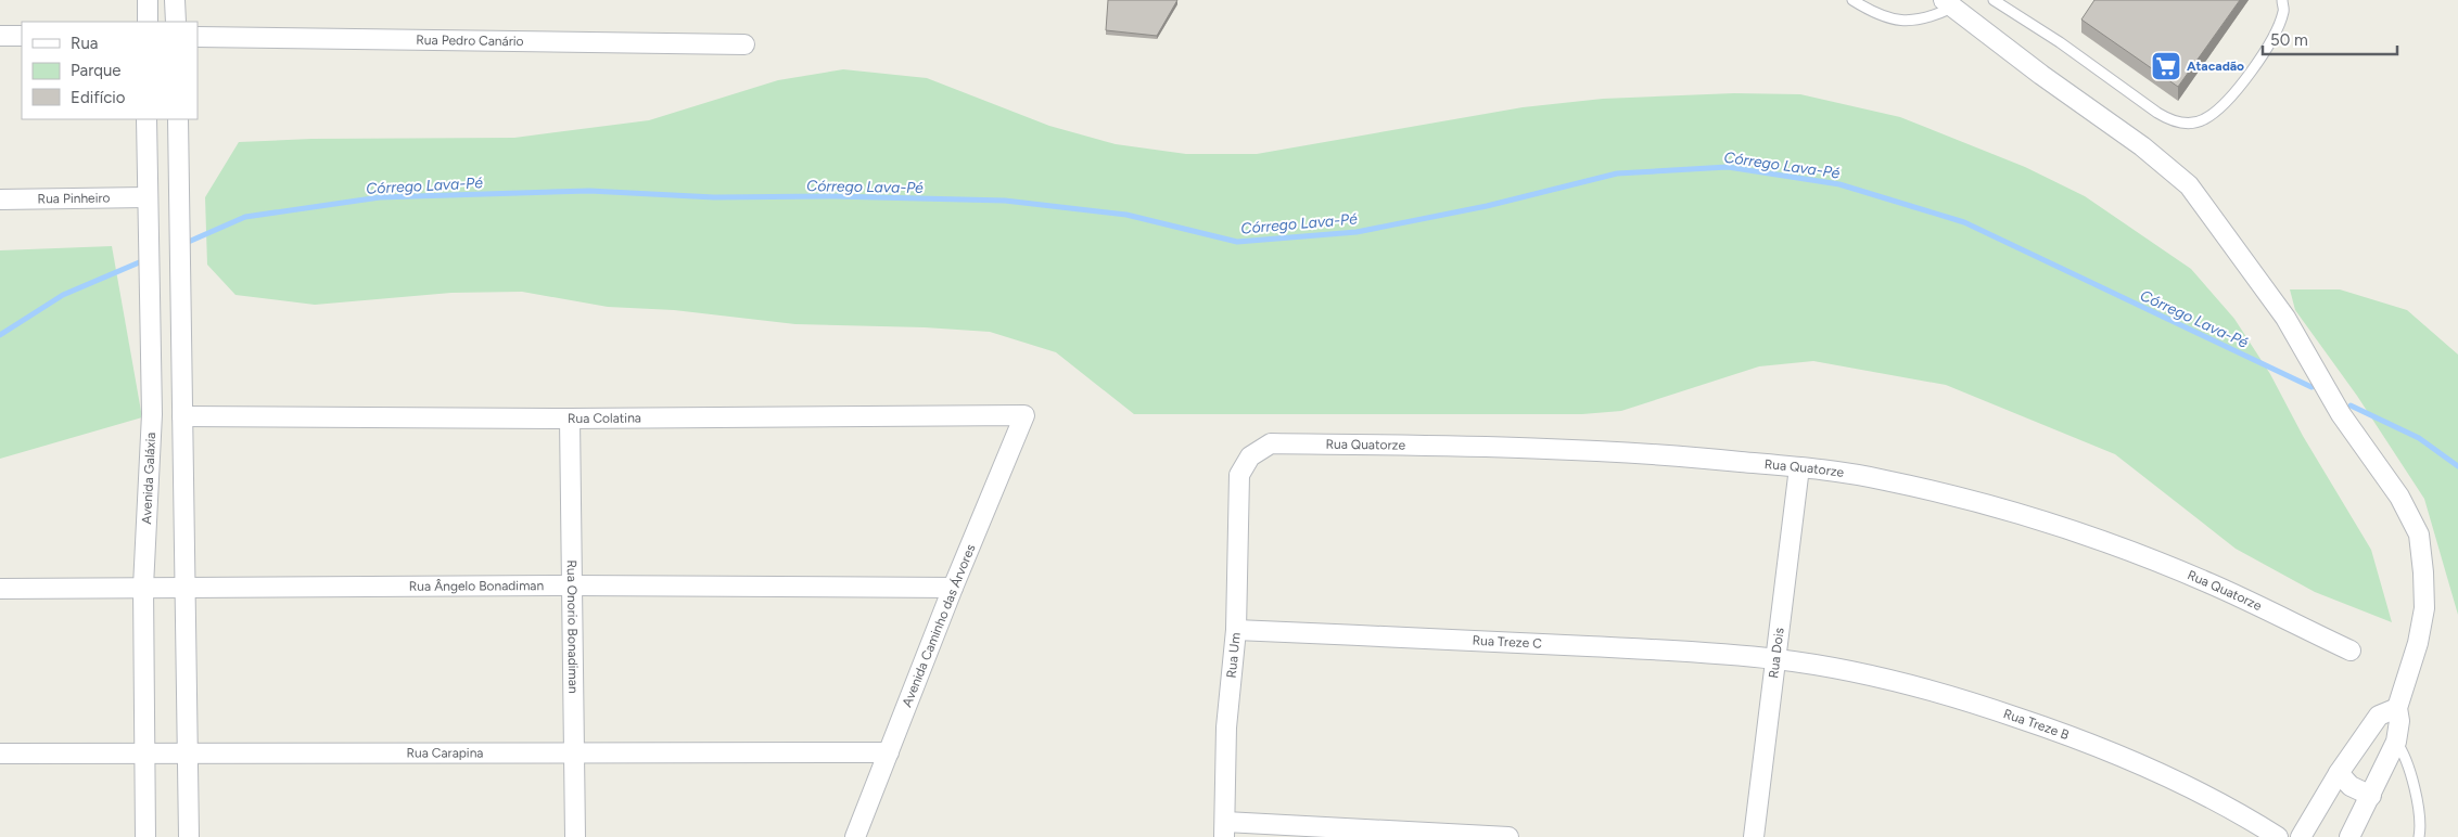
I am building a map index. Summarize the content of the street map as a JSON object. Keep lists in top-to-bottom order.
{
  "streets": {
    "street": [
      "Rua Pedro Canário",
      "Rua Pinheiro",
      "Rua Colatina",
      "Rua Quatorze",
      "Avenida Galáxia",
      "Rua Ângelo Bonadiman",
      "Avenida Caminho das Árvores",
      "Rua Onorio Bonadiman",
      "Rua Treze C",
      "Rua Dois",
      "Rua Um",
      "Rua Treze B",
      "Rua Carapina"
    ]
  },
  "crossings": [
    ["Rua Pinheiro", "Avenida Galáxia"],
    ["Rua Colatina", "Avenida Caminho das Árvores"],
    ["Rua Colatina", "Rua Onorio Bonadiman"],
    ["Rua Quatorze", "Rua Dois"],
    ["Rua Quatorze", "Rua Um"],
    ["Avenida Galáxia", "Rua Ângelo Bonadiman"],
    ["Avenida Galáxia", "Rua Carapina"],
    ["Rua Ângelo Bonadiman", "Avenida Caminho das Árvores"],
    ["Rua Ângelo Bonadiman", "Rua Onorio Bonadiman"],
    ["Avenida Caminho das Árvores", "Rua Carapina"],
    ["Rua Onorio Bonadiman", "Rua Carapina"],
    ["Rua Treze C", "Rua Dois"],
    ["Rua Treze C", "Rua Um"],
    ["Rua Treze C", "Rua Treze B"],
    ["Rua Dois", "Rua Treze B"]
  ],
  "water": ["Córrego Lava-Pé"],
  "places": {
    "supermarket": ["Atacadão"]
  },
  "legend": ["Rua", "Parque", "Edifício"],
  "scale_bar": "50 m"
}
